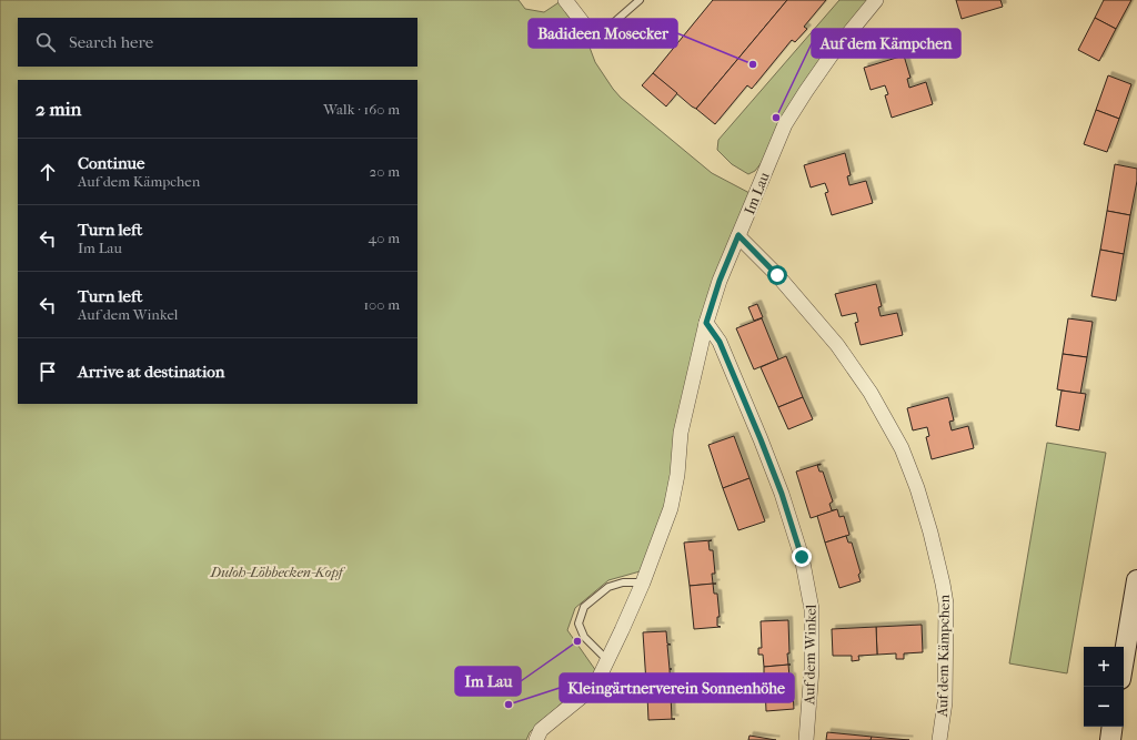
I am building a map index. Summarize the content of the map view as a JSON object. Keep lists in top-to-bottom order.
{
  "streets": {
    "street": ["Im Lau", "Auf dem Winkel", "Auf dem Kämpchen"]
  },
  "crossings": [
    ["Im Lau", "Auf dem Winkel"],
    ["Im Lau", "Auf dem Kämpchen"]
  ],
  "parks": ["Duloh-Löbbecken-Kopf"],
  "places": [
    "Badideen Mosecker",
    "Auf dem Kämpchen",
    "Im Lau",
    "Kleingärtnerverein Sonnenhöhe"
  ],
  "page": {
    "search": "Search here",
    "heading": ["2 min", "Walk · 160 m"],
    "list": [
      ["Continue", "Auf dem Kämpchen", "20 m"],
      ["Turn left", "Im Lau", "40 m"],
      ["Turn left", "Auf dem Winkel", "100 m"],
      "Arrive at destination"
    ],
    "map_buttons": ["+", "−"]
  }
}
